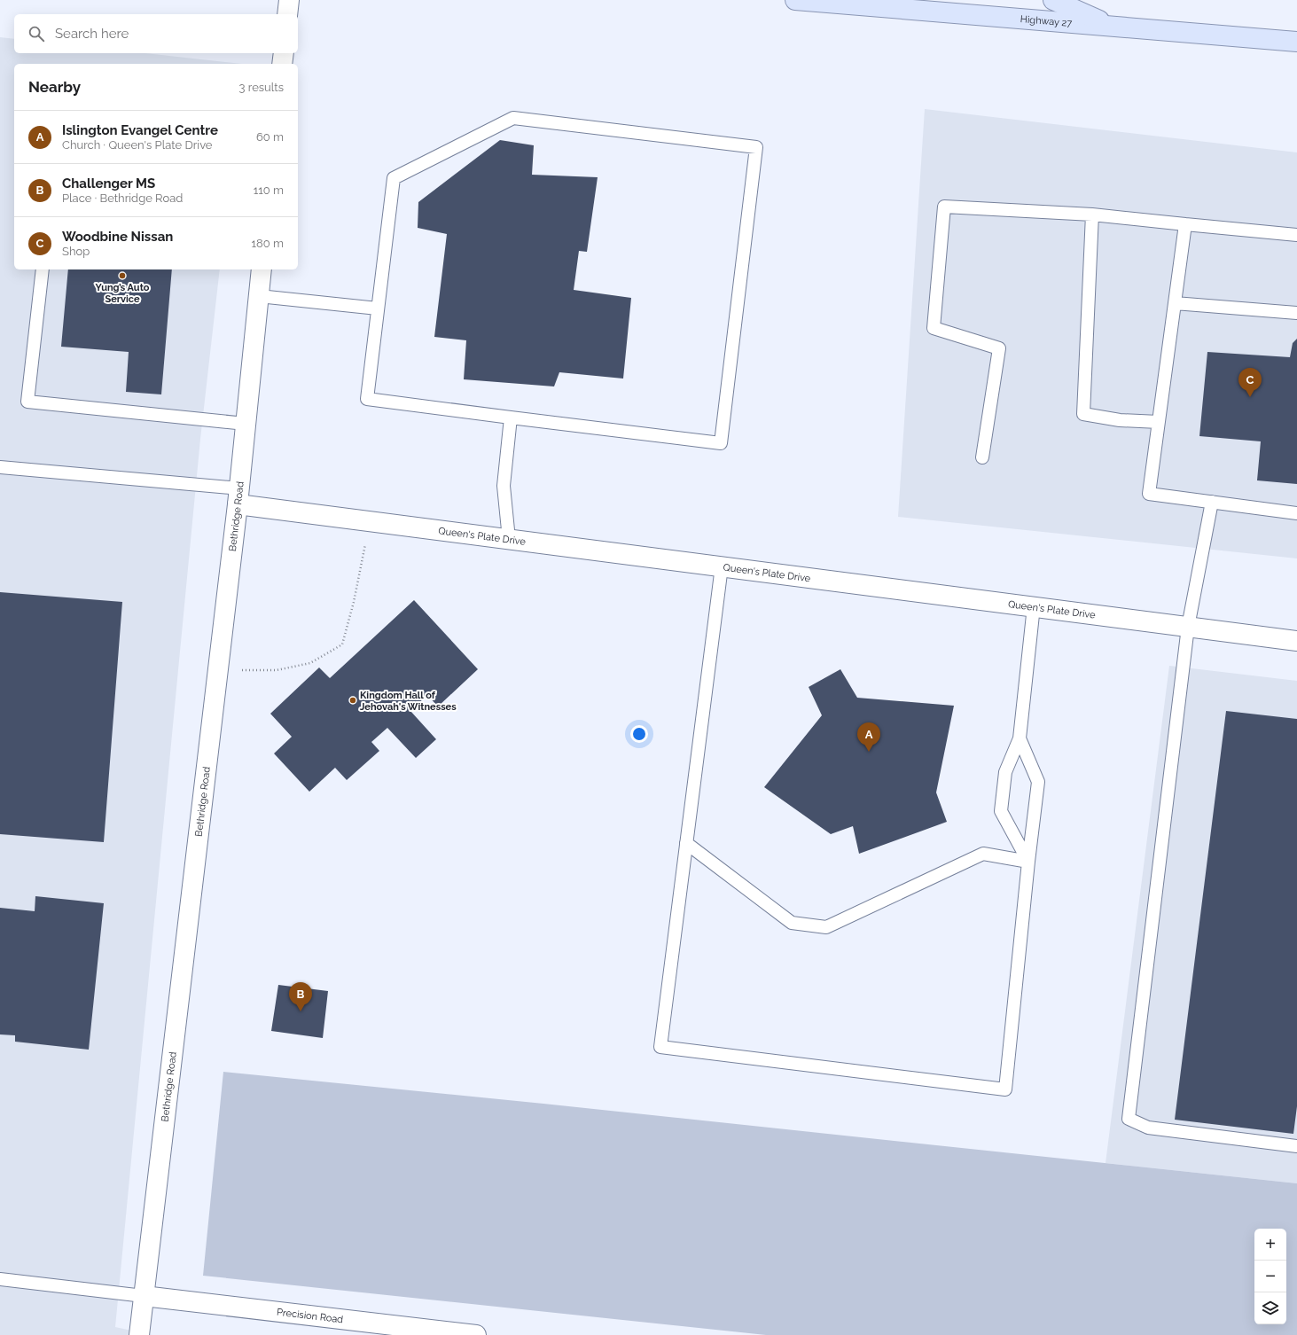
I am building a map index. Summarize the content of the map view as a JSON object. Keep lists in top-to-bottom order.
{
  "streets": {
    "main road": ["Highway 27"],
    "street": ["Bethridge Road", "Queen's Plate Drive", "Precision Road"]
  },
  "crossings": [
    ["Bethridge Road", "Queen's Plate Drive"],
    ["Bethridge Road", "Precision Road"]
  ],
  "places": ["Yung’s Auto Service", "Kingdom Hall of Jehovah's Witnesses"],
  "page": {
    "search": "Search here",
    "heading": ["Nearby", "3 results"],
    "list": [
      {
        "mark": "A",
        "name": "Islington Evangel Centre",
        "note": "Church · Queen's Plate Drive",
        "value": "60 m"
      },
      {
        "mark": "B",
        "name": "Challenger MS",
        "note": "Place · Bethridge Road",
        "value": "110 m"
      },
      {
        "mark": "C",
        "name": "Woodbine Nissan",
        "note": "Shop",
        "value": "180 m"
      }
    ],
    "pins": ["C", "A", "B"],
    "map_buttons": ["+", "−"]
  }
}
